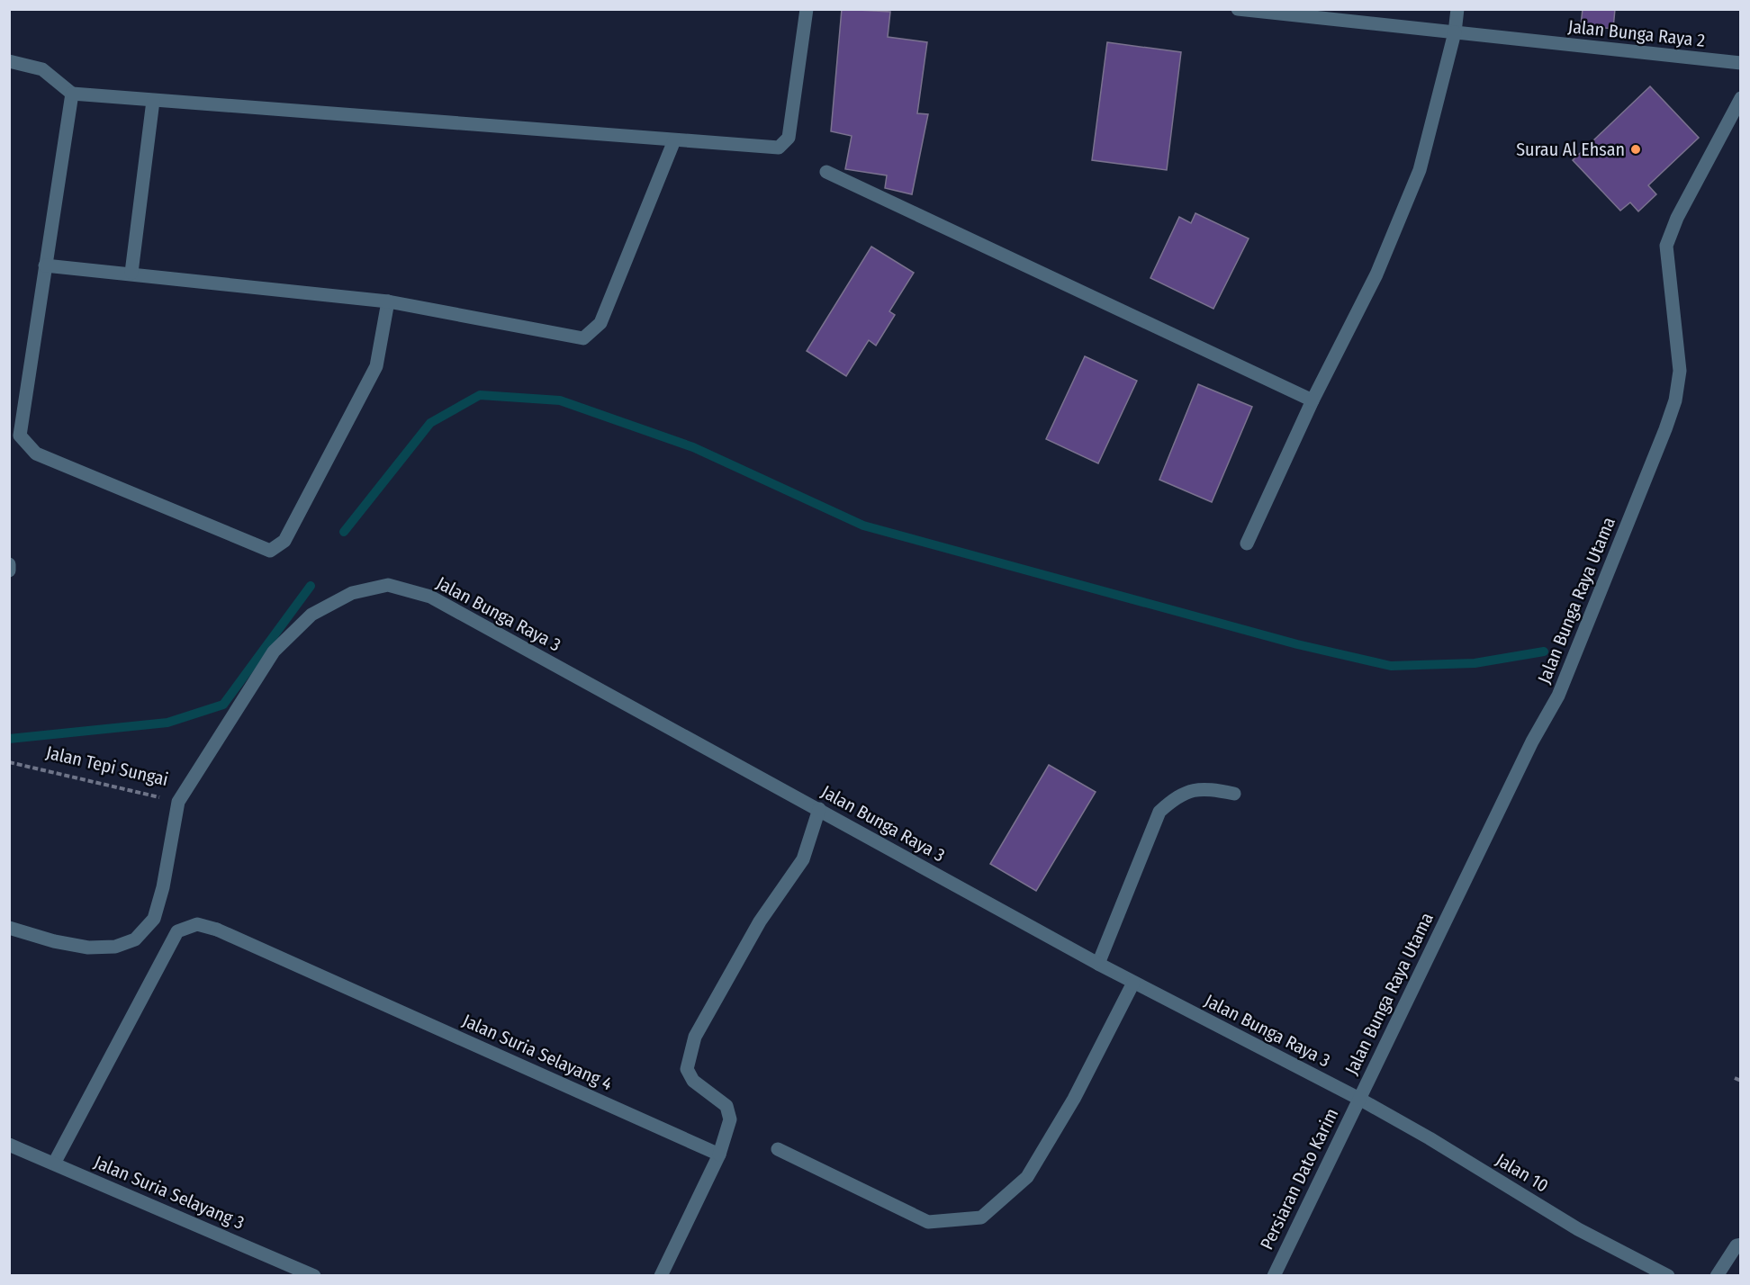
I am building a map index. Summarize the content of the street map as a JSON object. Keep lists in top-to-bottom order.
{
  "streets": {
    "street": [
      "Jalan Bunga Raya 2",
      "Jalan Bunga Raya Utama",
      "Jalan Bunga Raya 3",
      "Jalan Tepi Sungai",
      "Jalan Suria Selayang 4",
      "Jalan 10",
      "Persiaran Dato Karim",
      "Jalan Suria Selayang 3"
    ]
  },
  "crossings": [
    ["Jalan Bunga Raya Utama", "Jalan Bunga Raya 3"],
    ["Jalan Bunga Raya Utama", "Jalan 10"],
    ["Jalan Bunga Raya Utama", "Persiaran Dato Karim"],
    ["Jalan Bunga Raya 3", "Jalan Tepi Sungai"],
    ["Jalan Bunga Raya 3", "Jalan 10"],
    ["Jalan Bunga Raya 3", "Persiaran Dato Karim"],
    ["Jalan Suria Selayang 4", "Jalan Suria Selayang 3"],
    ["Jalan 10", "Persiaran Dato Karim"]
  ],
  "places": ["Surau Al Ehsan"]
}
